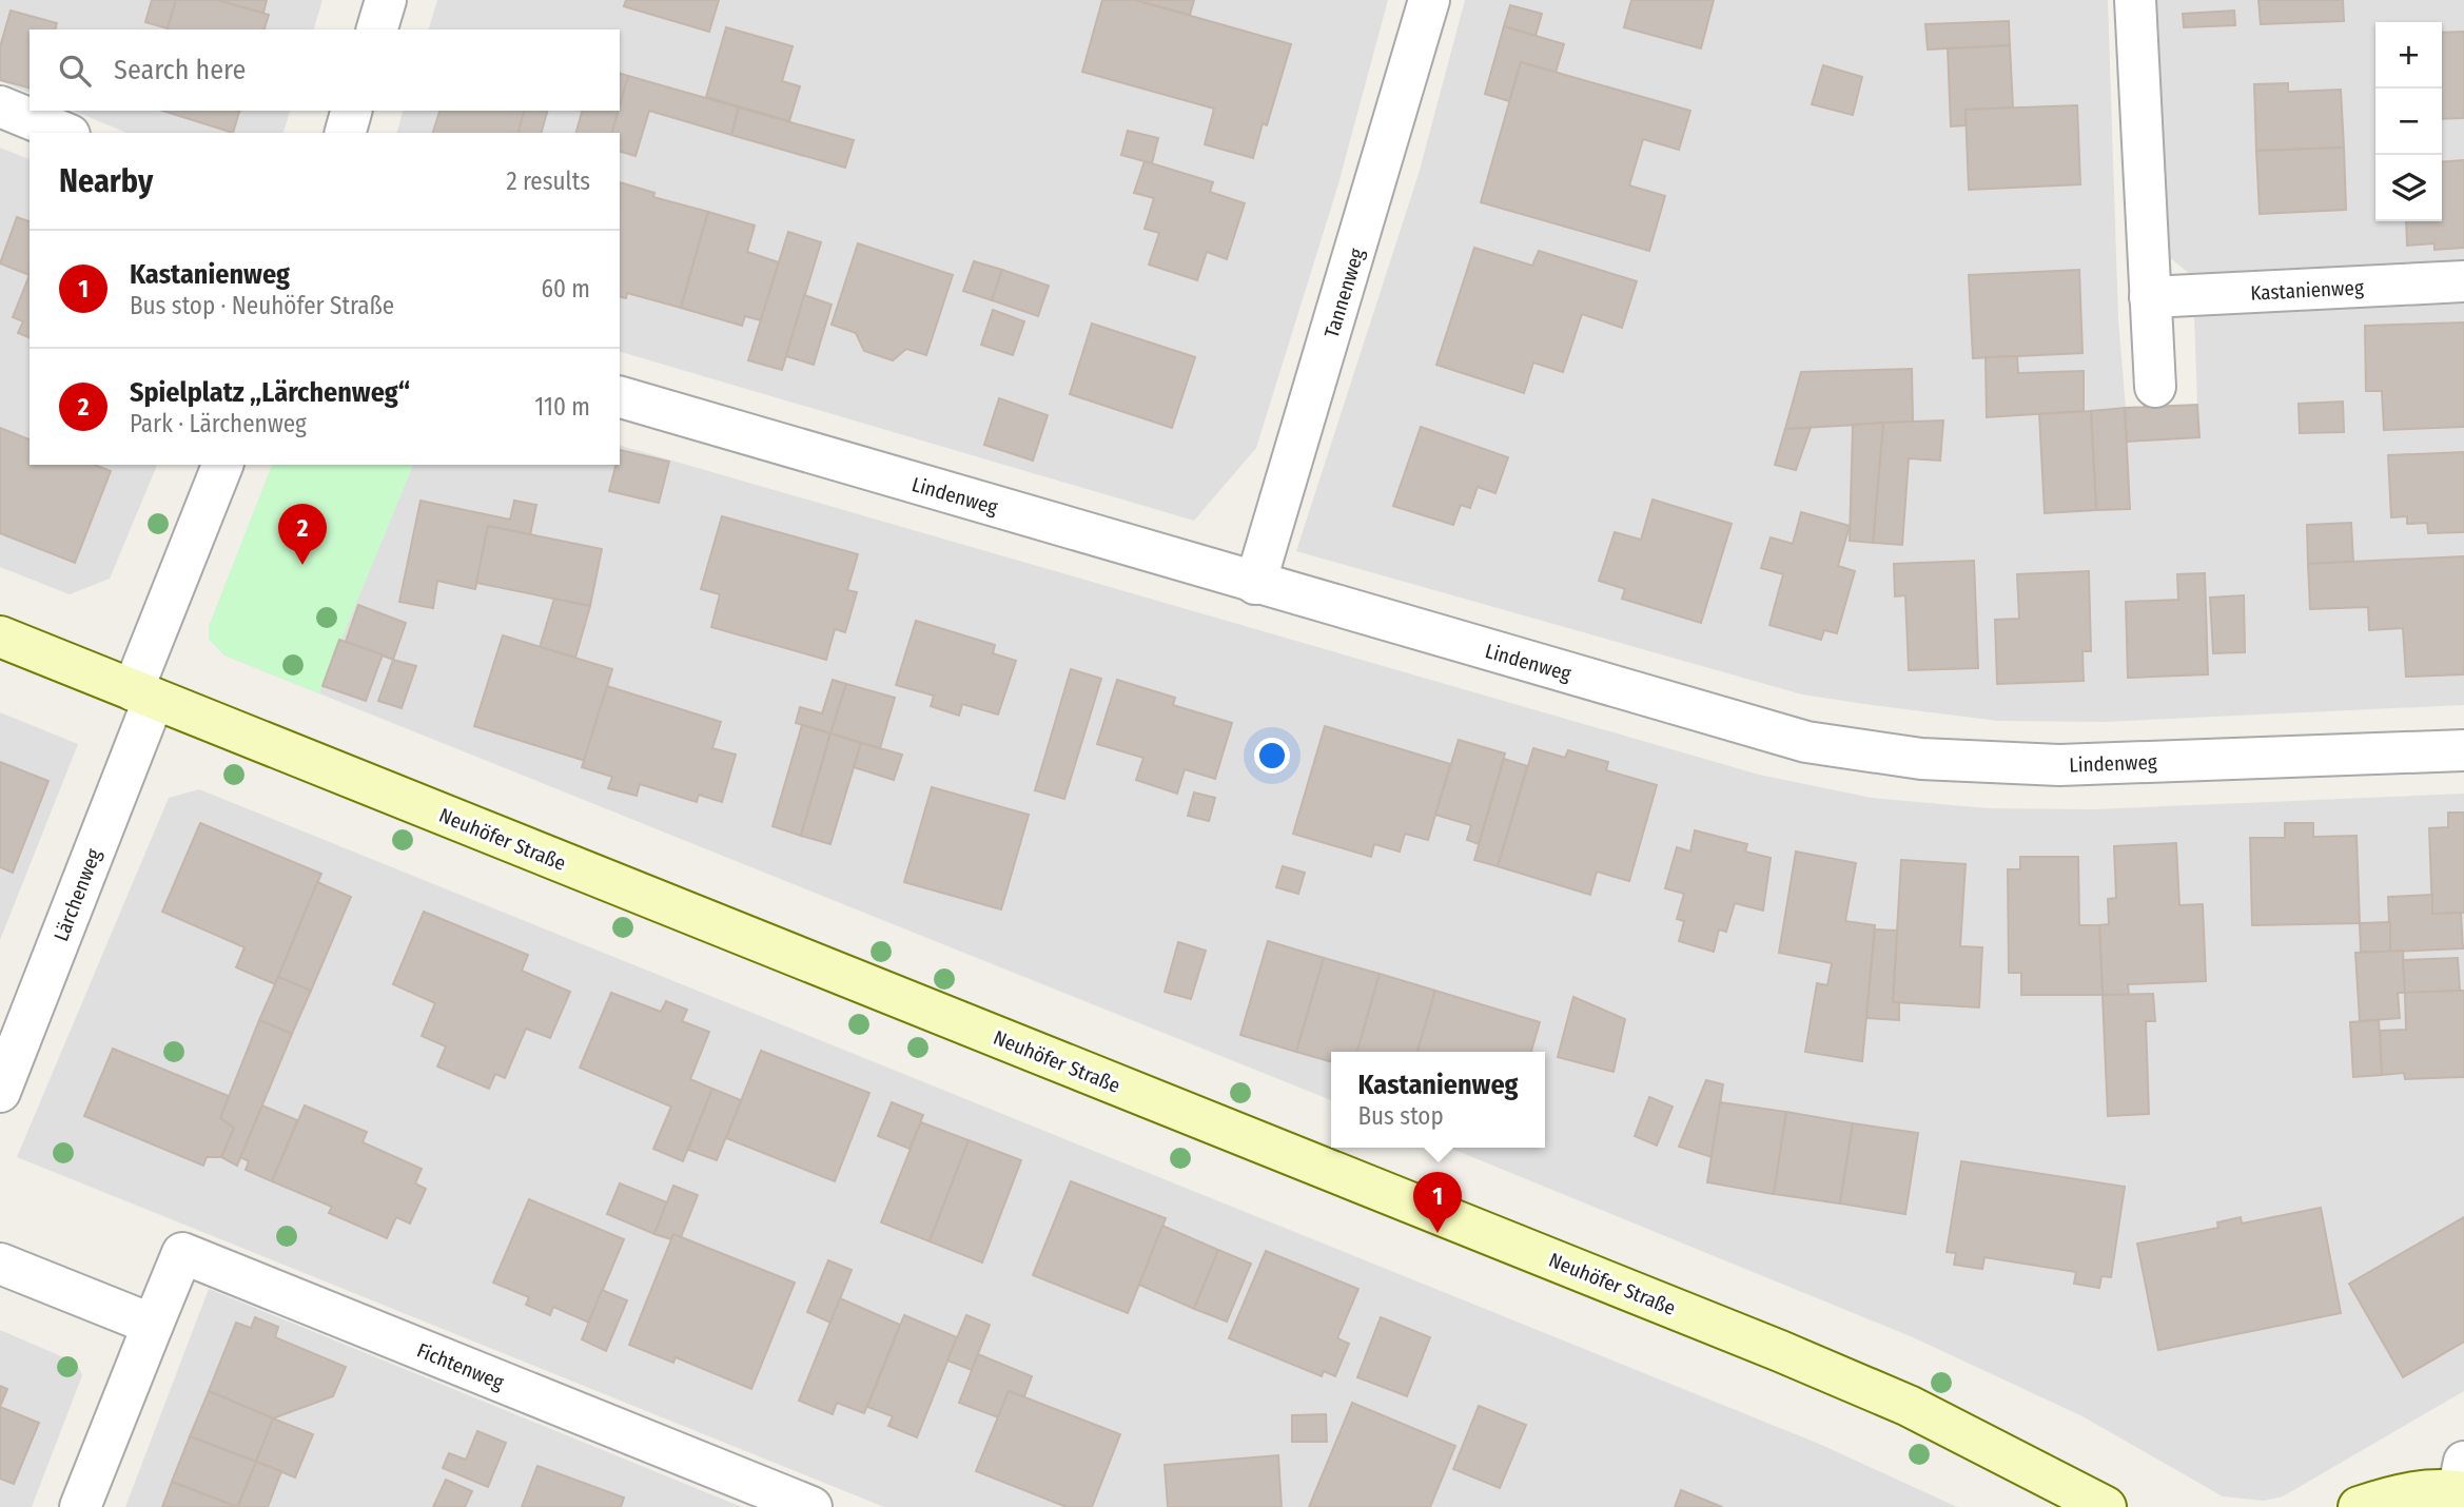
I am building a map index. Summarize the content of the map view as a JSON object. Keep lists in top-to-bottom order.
{
  "streets": {
    "street": [
      "Kastanienweg",
      "Tannenweg",
      "Lindenweg",
      "Neuhöfer Straße",
      "Lärchenweg",
      "Fichtenweg"
    ]
  },
  "crossings": [
    ["Tannenweg", "Lindenweg"],
    ["Neuhöfer Straße", "Lärchenweg"]
  ],
  "page": {
    "map_buttons": ["+", "−"],
    "search": "Search here",
    "heading": ["Nearby", "2 results"],
    "list": [
      {
        "mark": "1",
        "name": "Kastanienweg",
        "note": "Bus stop · Neuhöfer Straße",
        "value": "60 m"
      },
      {
        "mark": "2",
        "name": "Spielplatz „Lärchenweg“",
        "note": "Park · Lärchenweg",
        "value": "110 m"
      }
    ],
    "pins": ["2", "1"],
    "popup": ["Kastanienweg", "Bus stop"]
  }
}
